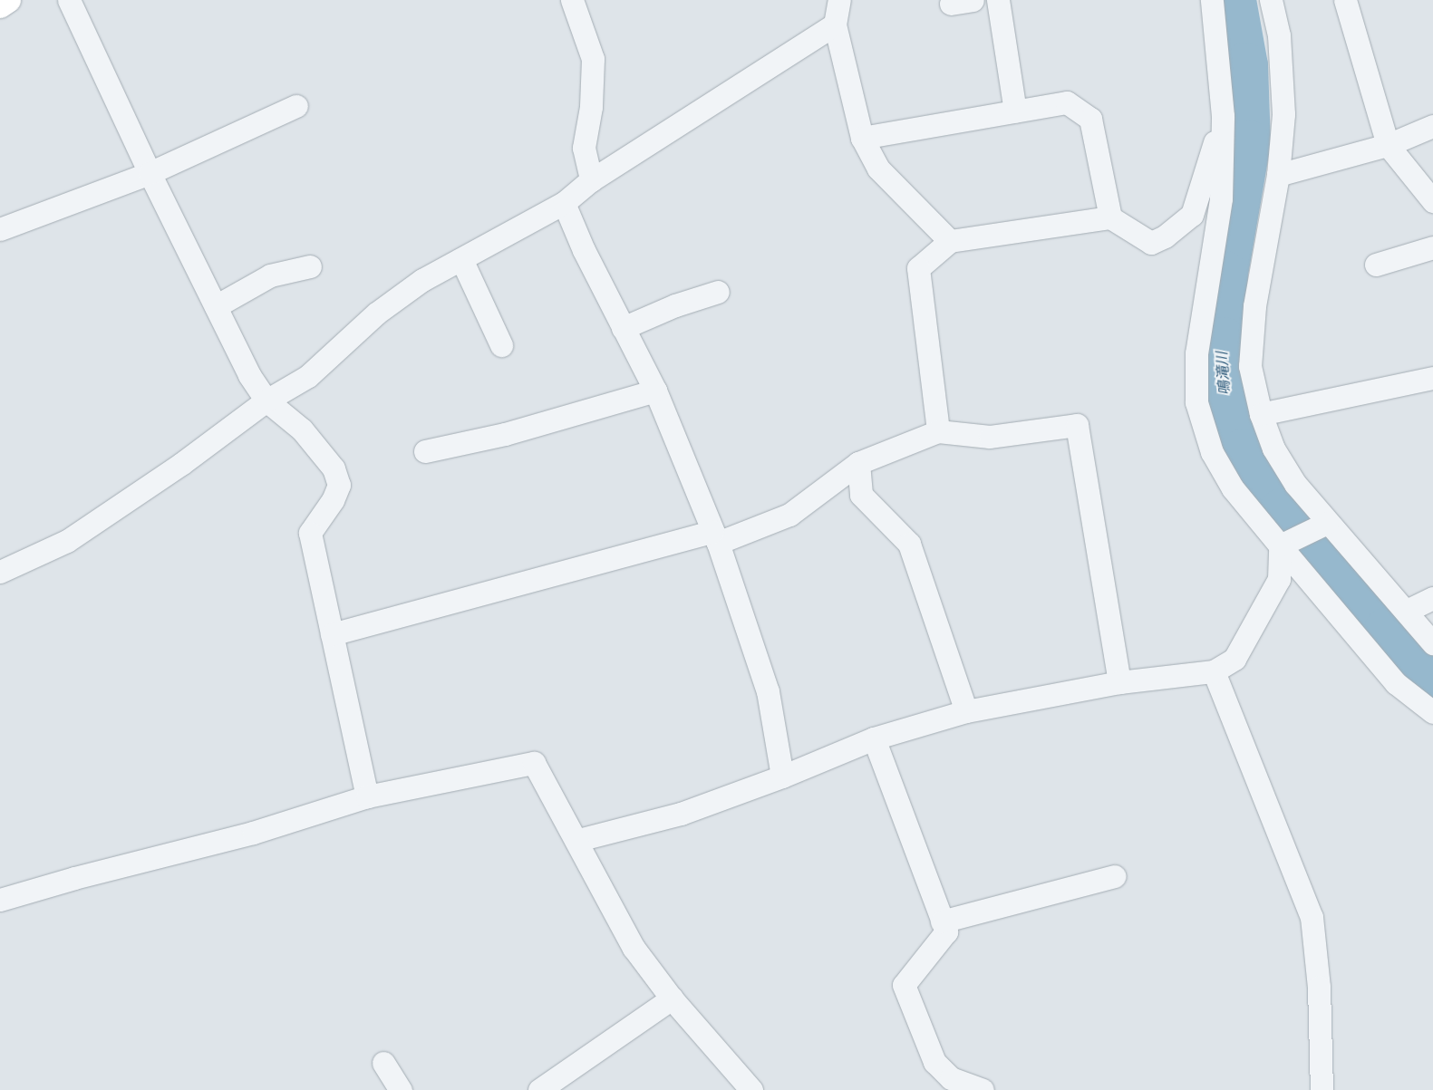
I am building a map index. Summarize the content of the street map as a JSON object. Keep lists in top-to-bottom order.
{
  "water": ["鳴滝川"]
}
